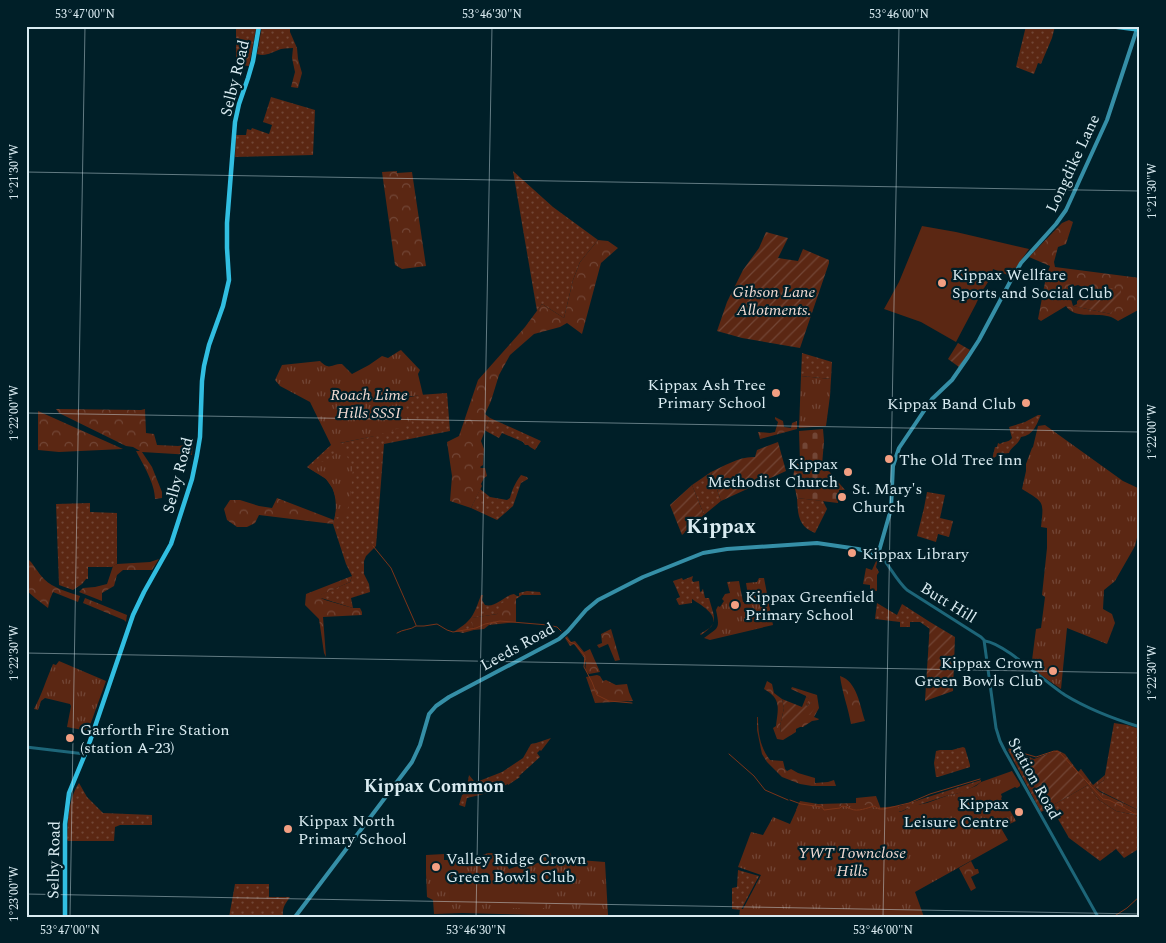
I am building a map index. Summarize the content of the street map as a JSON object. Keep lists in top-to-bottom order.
{
  "streets": {
    "highway": ["Selby Road"],
    "main road": ["Longdike Lane", "Leeds Road"],
    "street": ["Butt Hill", "Station Road"]
  },
  "crossings": [
    ["Longdike Lane", "Butt Hill"],
    ["Longdike Lane", "Leeds Road"],
    ["Butt Hill", "Leeds Road"],
    ["Butt Hill", "Station Road"]
  ],
  "districts": ["Kippax", "Kippax Common"],
  "parks": ["Gibson Lane Allotments.", "Roach Lime Hills SSSI", "YWT Townclose Hills"],
  "places": [
    "Kippax Wellfare Sports and Social Club",
    "Kippax Ash Tree Primary School",
    "Kippax Band Club",
    "The Old Tree Inn",
    "Kippax Methodist Church",
    "St. Mary's Church",
    "Kippax Library",
    "Kippax Greenfield Primary School",
    "Kippax Crown Green Bowls Club",
    "Garforth Fire Station (station A-23)",
    "Kippax Leisure Centre",
    "Kippax North Primary School",
    "Valley Ridge Crown Green Bowls Club"
  ],
  "coordinates": [
    "53°47'00\"N",
    "53°46'30\"N",
    "53°46'00\"N",
    "1°21'30\"W",
    "1°22'00\"W",
    "1°22'30\"W",
    "1°23'00\"W"
  ]
}
